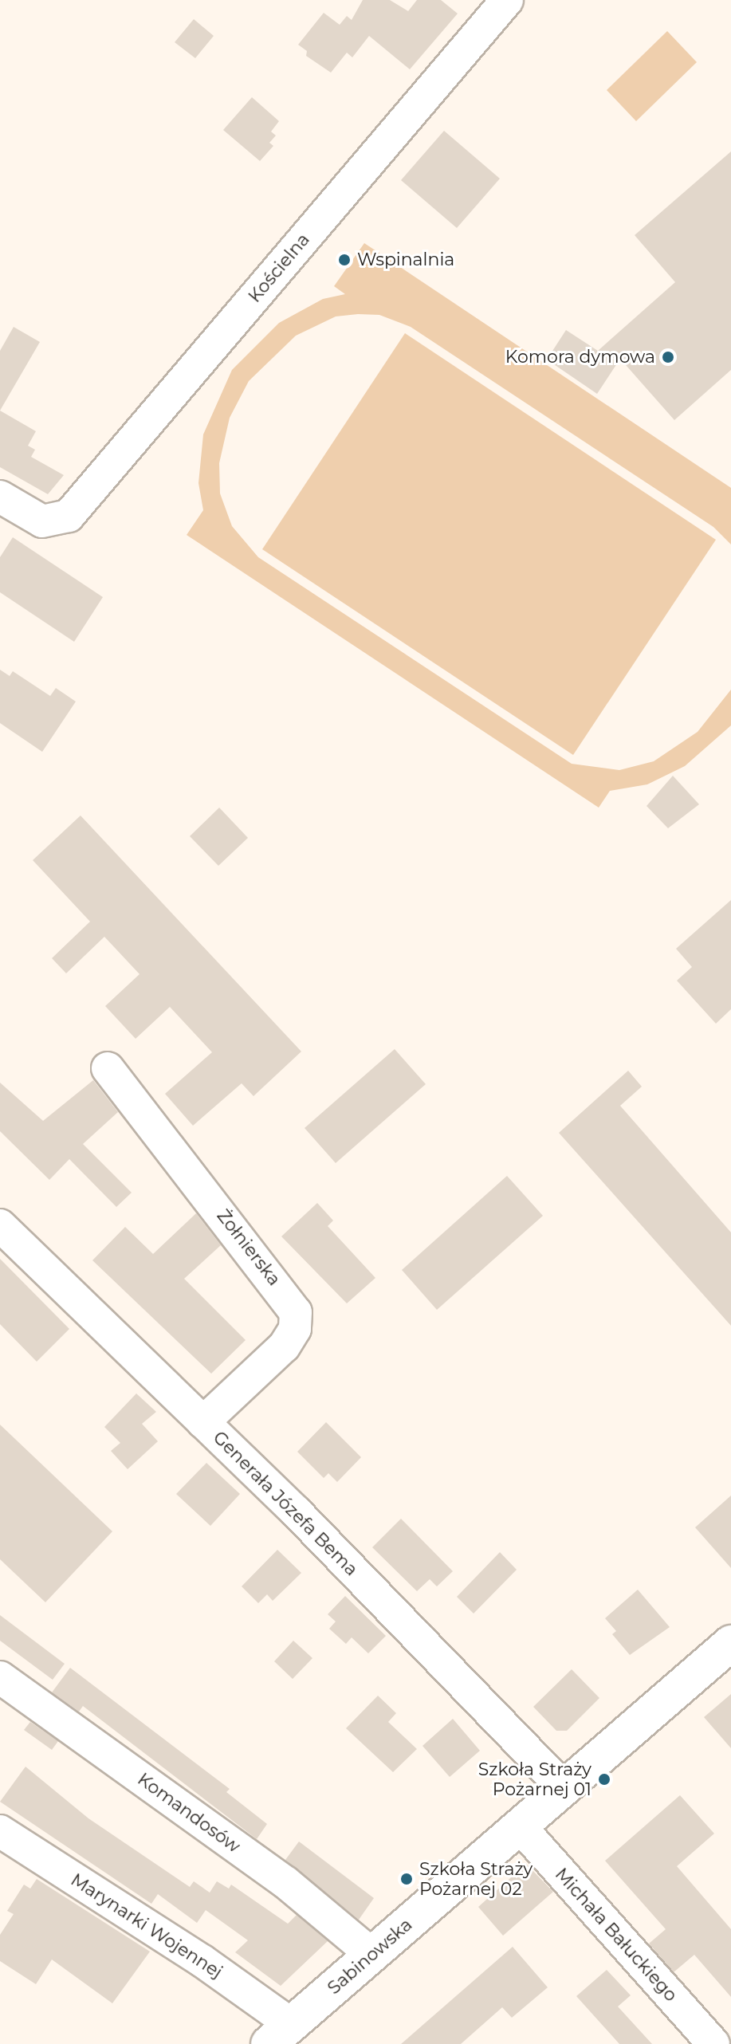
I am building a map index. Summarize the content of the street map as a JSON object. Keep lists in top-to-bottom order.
{
  "streets": {
    "street": [
      "Kościelna",
      "Żołnierska",
      "Generała Józefa Bema",
      "Komandosów",
      "Marynarki Wojennej",
      "Michała Bałuckiego",
      "Sabinowska"
    ]
  },
  "crossings": [
    ["Żołnierska", "Generała Józefa Bema"],
    ["Generała Józefa Bema", "Sabinowska"],
    ["Komandosów", "Sabinowska"],
    ["Marynarki Wojennej", "Sabinowska"],
    ["Michała Bałuckiego", "Sabinowska"]
  ],
  "places": [
    "Wspinalnia",
    "Komora dymowa",
    "Szkoła Straży Pożarnej 01",
    "Szkoła Straży Pożarnej 02"
  ]
}
